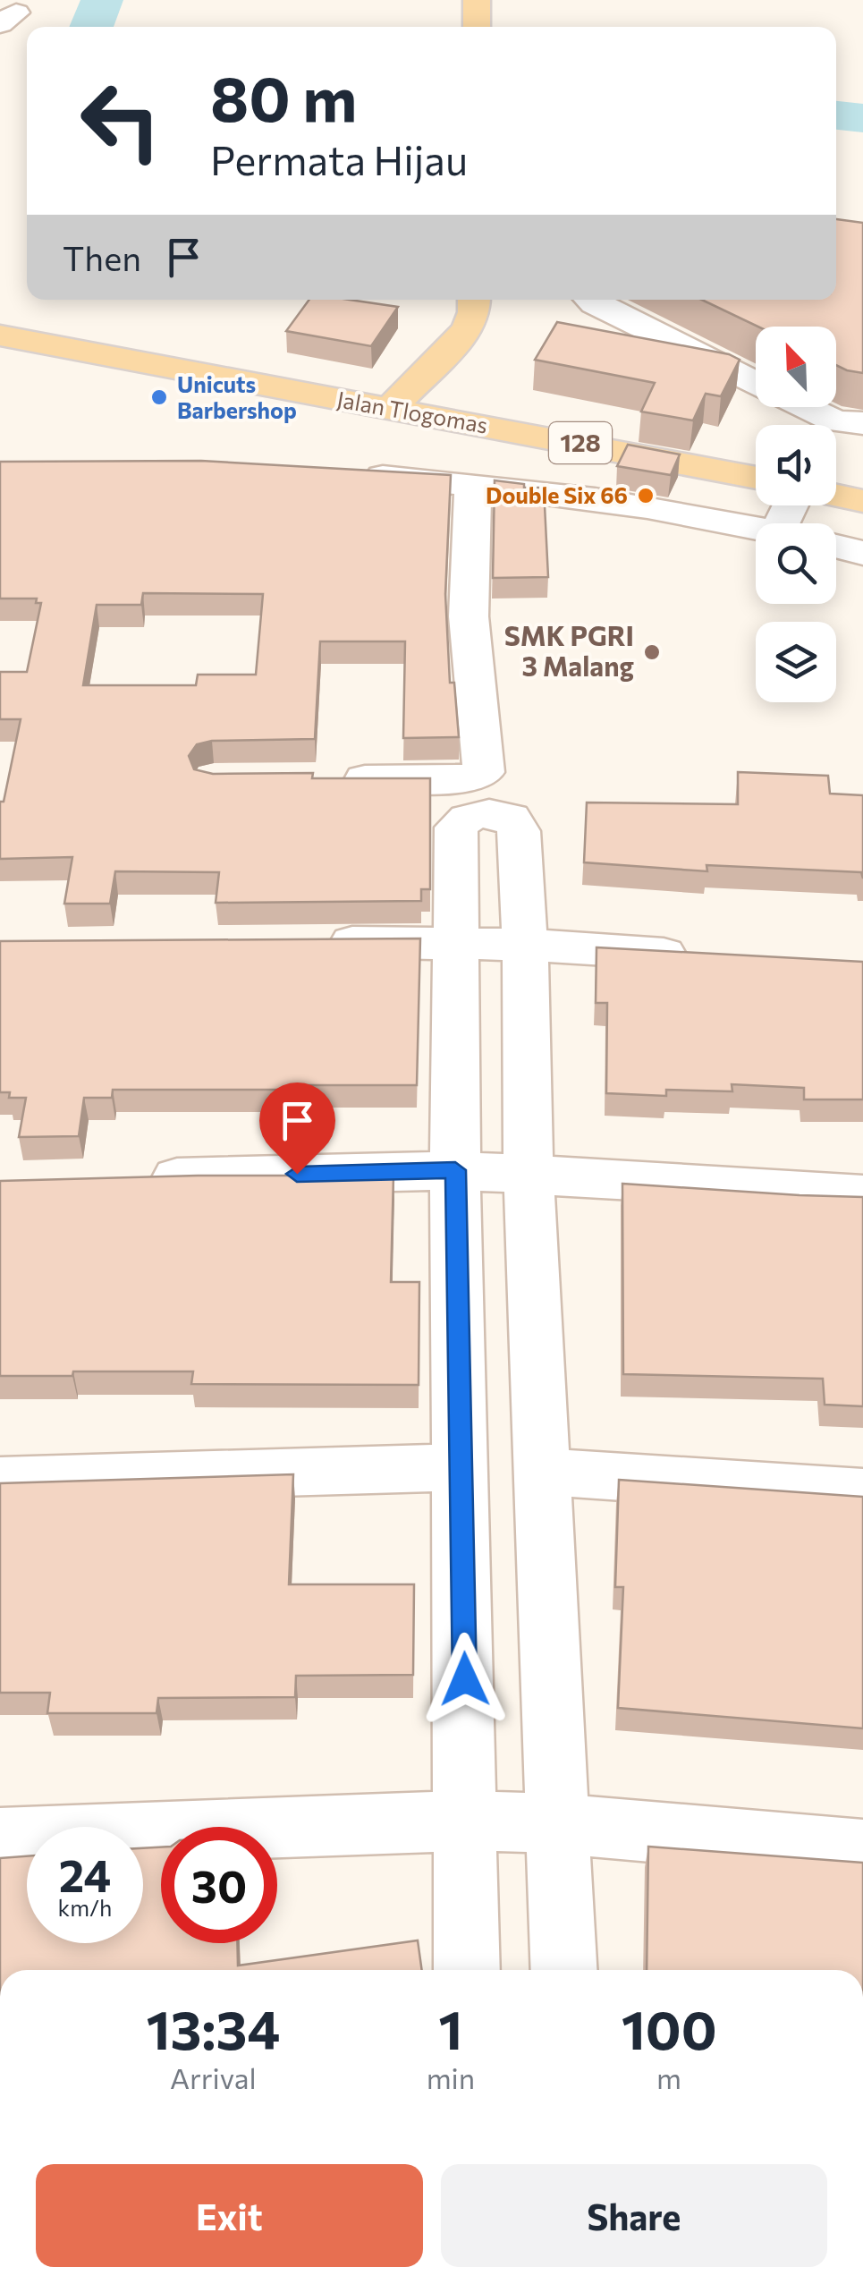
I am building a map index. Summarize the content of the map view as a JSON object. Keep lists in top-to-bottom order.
{
  "streets": {
    "main road": ["Jalan Tlogomas", "128"]
  },
  "places": ["Unicuts Barbershop", "Double Six 66", "SMK PGRI 3 Malang"],
  "north": "top left",
  "page": {
    "turn": ["80 m", "Permata Hijau"],
    "then": "Then",
    "speed": "24 km/h",
    "limit": "30",
    "eta": [
      "13:34",
      "Arrival",
      "1",
      "min",
      "100",
      "m"
    ],
    "buttons": ["Exit", "Share"]
  }
}
